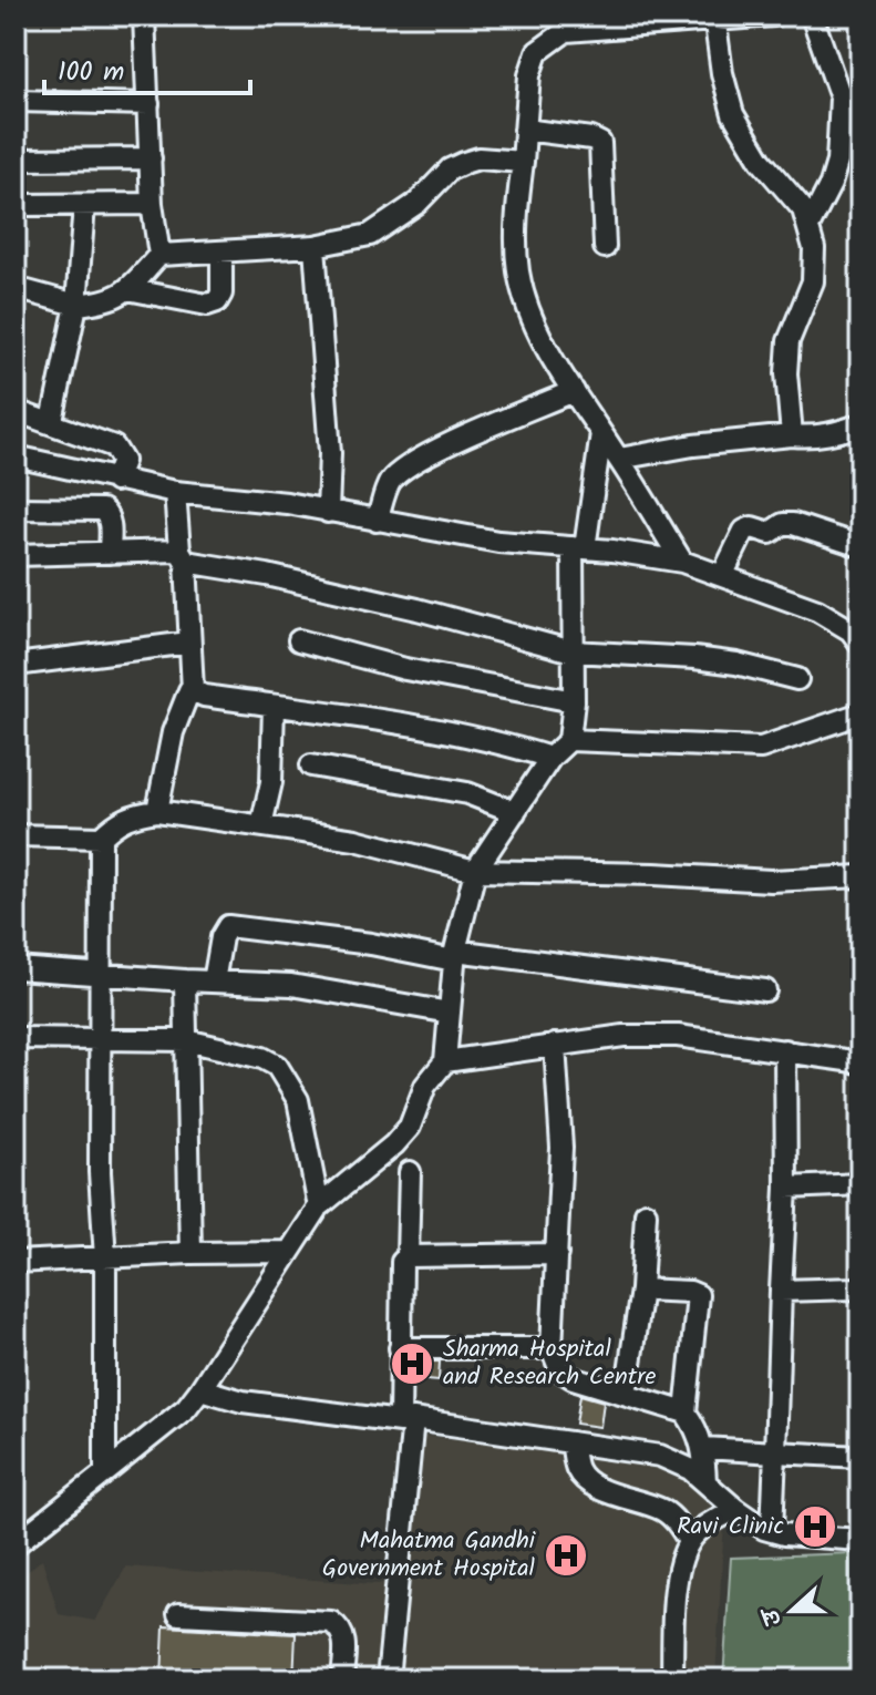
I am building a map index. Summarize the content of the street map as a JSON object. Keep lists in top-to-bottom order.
{
  "places": {
    "hospital": ["Sharma Hospital and Research Centre", "Ravi Clinic", "Mahatma Gandhi Government Hospital"]
  },
  "scale_bar": "100 m",
  "north": "left"
}
